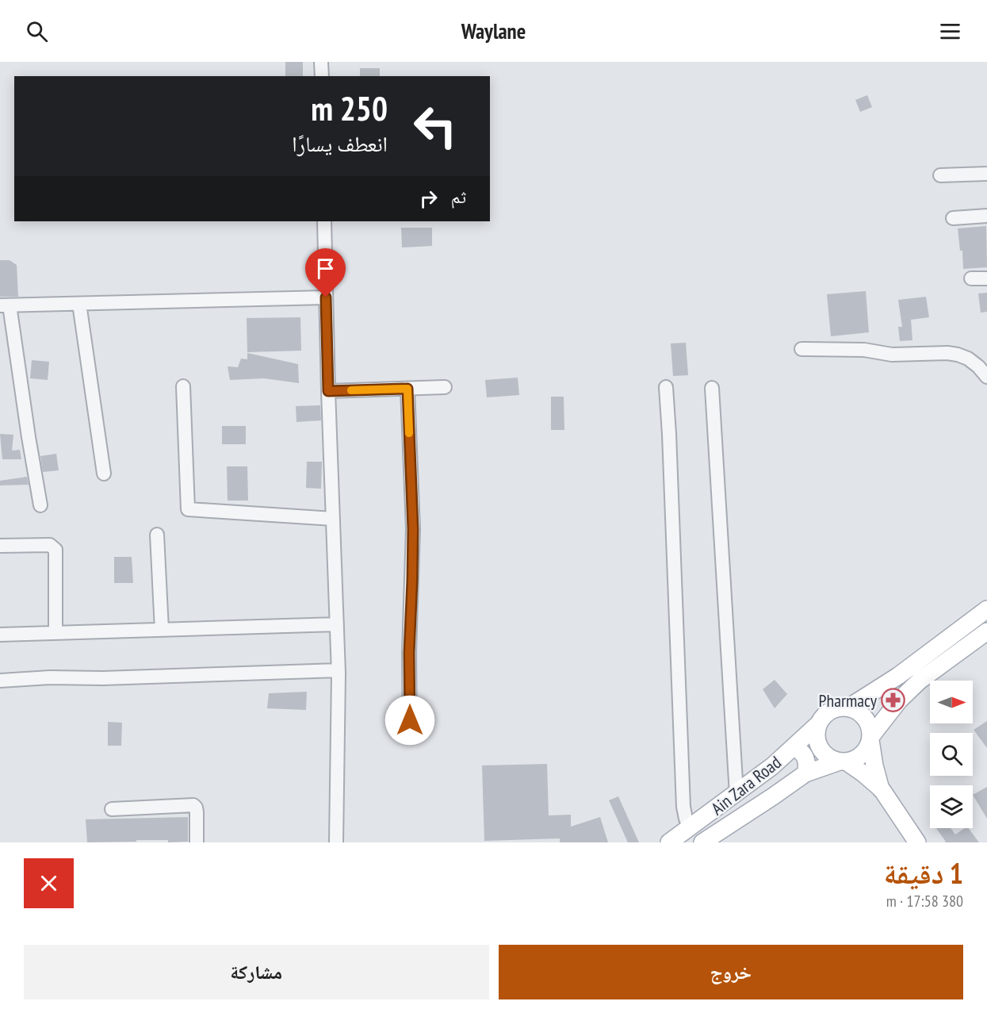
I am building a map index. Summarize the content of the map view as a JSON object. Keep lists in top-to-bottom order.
{
  "streets": {
    "main road": ["Ain Zara Road"]
  },
  "places": {
    "pharmacy": ["Pharmacy"]
  },
  "north": "right",
  "page": {
    "header": "Waylane",
    "turn": ["250 m", "انعطف يسارًا"],
    "then": "ثم",
    "heading": ["1 دقيقة", "380 m · 17:58"],
    "buttons": ["خروج", "مشاركة"]
  }
}
